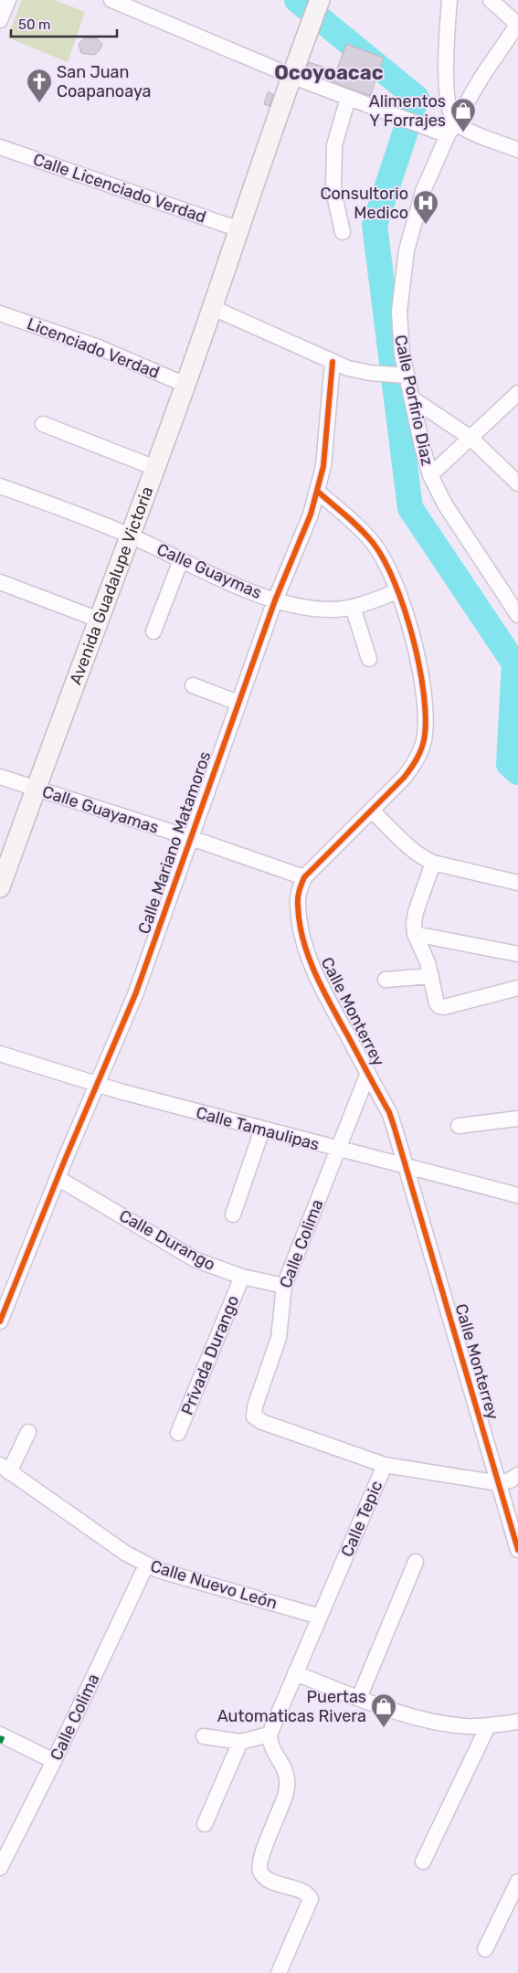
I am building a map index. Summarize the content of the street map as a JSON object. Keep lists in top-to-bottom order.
{
  "streets": {
    "main road": ["Avenida Guadalupe Victoria"],
    "street": [
      "Calle Licenciado Verdad",
      "Licenciado Verdad",
      "Calle Porfirio Diaz",
      "Calle Guaymas",
      "Calle Guayamas",
      "Calle Mariano Matamoros",
      "Calle Monterrey",
      "Calle Tamaulipas",
      "Calle Durango",
      "Calle Colima",
      "Privada Durango",
      "Calle Tepic",
      "Calle Nuevo León"
    ]
  },
  "crossings": [
    ["Calle Licenciado Verdad", "Avenida Guadalupe Victoria"],
    ["Licenciado Verdad", "Avenida Guadalupe Victoria"],
    ["Calle Guaymas", "Avenida Guadalupe Victoria"],
    ["Calle Guaymas", "Calle Mariano Matamoros"],
    ["Calle Guaymas", "Calle Monterrey"],
    ["Avenida Guadalupe Victoria", "Calle Guayamas"],
    ["Calle Guayamas", "Calle Mariano Matamoros"],
    ["Calle Guayamas", "Calle Monterrey"],
    ["Calle Mariano Matamoros", "Calle Monterrey"],
    ["Calle Mariano Matamoros", "Calle Tamaulipas"],
    ["Calle Mariano Matamoros", "Calle Durango"],
    ["Calle Monterrey", "Calle Tamaulipas"],
    ["Calle Monterrey", "Calle Colima"],
    ["Calle Monterrey", "Calle Tepic"],
    ["Calle Tamaulipas", "Calle Colima"],
    ["Calle Durango", "Calle Colima"],
    ["Calle Durango", "Privada Durango"],
    ["Calle Colima", "Calle Tepic"],
    ["Calle Colima", "Calle Nuevo León"],
    ["Calle Tepic", "Calle Nuevo León"]
  ],
  "districts": ["Ocoyoacac"],
  "places": {
    "church": ["San Juan Coapanoaya"],
    "shop": ["Alimentos Y Forrajes", "Puertas Automaticas Rivera"],
    "hospital": ["Consultorio Medico"]
  },
  "scale_bar": "50 m"
}
